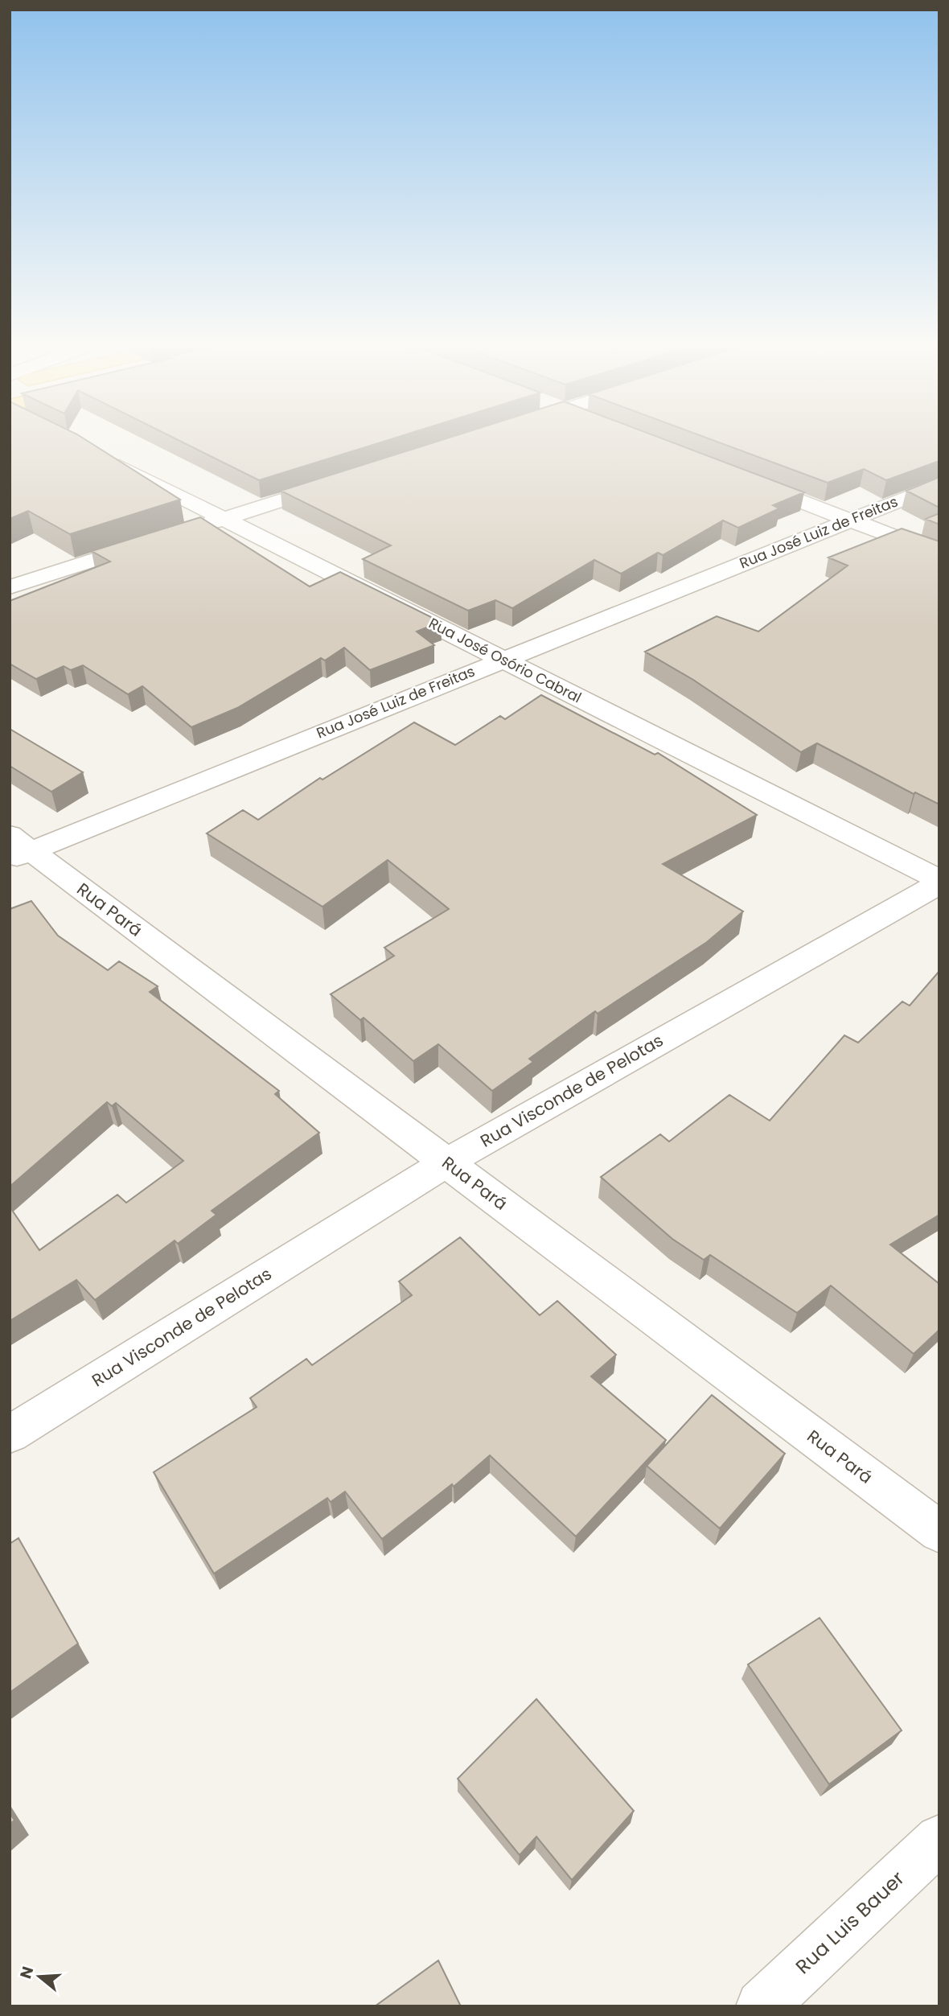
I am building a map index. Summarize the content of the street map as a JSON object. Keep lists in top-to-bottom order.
{
  "streets": {
    "street": [
      "Rua José Luiz de Freitas",
      "Rua José Osório Cabral",
      "Rua Pará",
      "Rua Visconde de Pelotas",
      "Rua Luis Bauer"
    ]
  },
  "crossings": [
    ["Rua José Luiz de Freitas", "Rua José Osório Cabral"],
    ["Rua José Luiz de Freitas", "Rua Pará"],
    ["Rua José Osório Cabral", "Rua Visconde de Pelotas"],
    ["Rua Pará", "Rua Visconde de Pelotas"]
  ],
  "north": "left"
}
